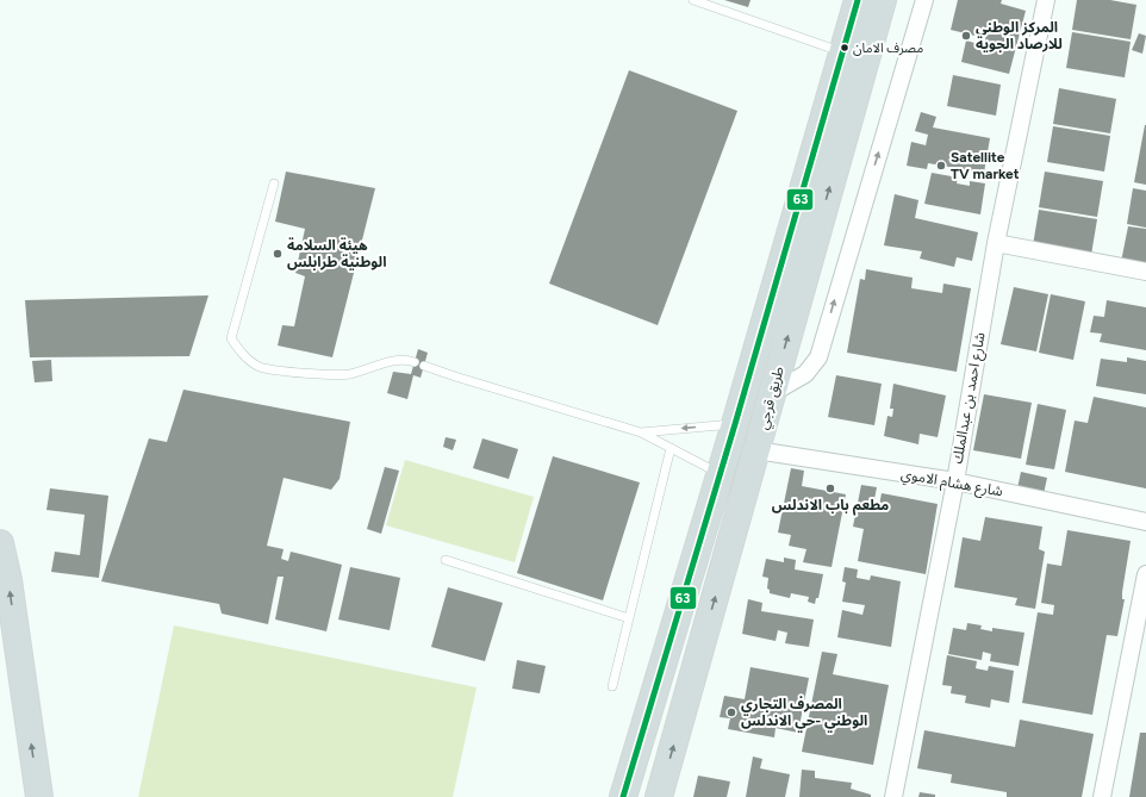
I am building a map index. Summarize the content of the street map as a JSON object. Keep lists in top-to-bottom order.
{
  "streets": {
    "highway": ["طريق قرجي"],
    "street": ["شارع احمد بن عبدالملك", "شارع هشام الاموي"]
  },
  "crossings": [
    ["طريق قرجي", "شارع هشام الاموي"],
    ["شارع احمد بن عبدالملك", "شارع هشام الاموي"]
  ],
  "places": [
    "المركز الوطني للارصاد الجوية",
    "مصرف الامان",
    "Satellite TV market",
    "هيئة السلامة الوطنية طرابلس",
    "مطعم باب الاندلس",
    "المصرف التجاري الوطني -حي الاندلس"
  ],
  "lines": ["transit line 63"]
}
